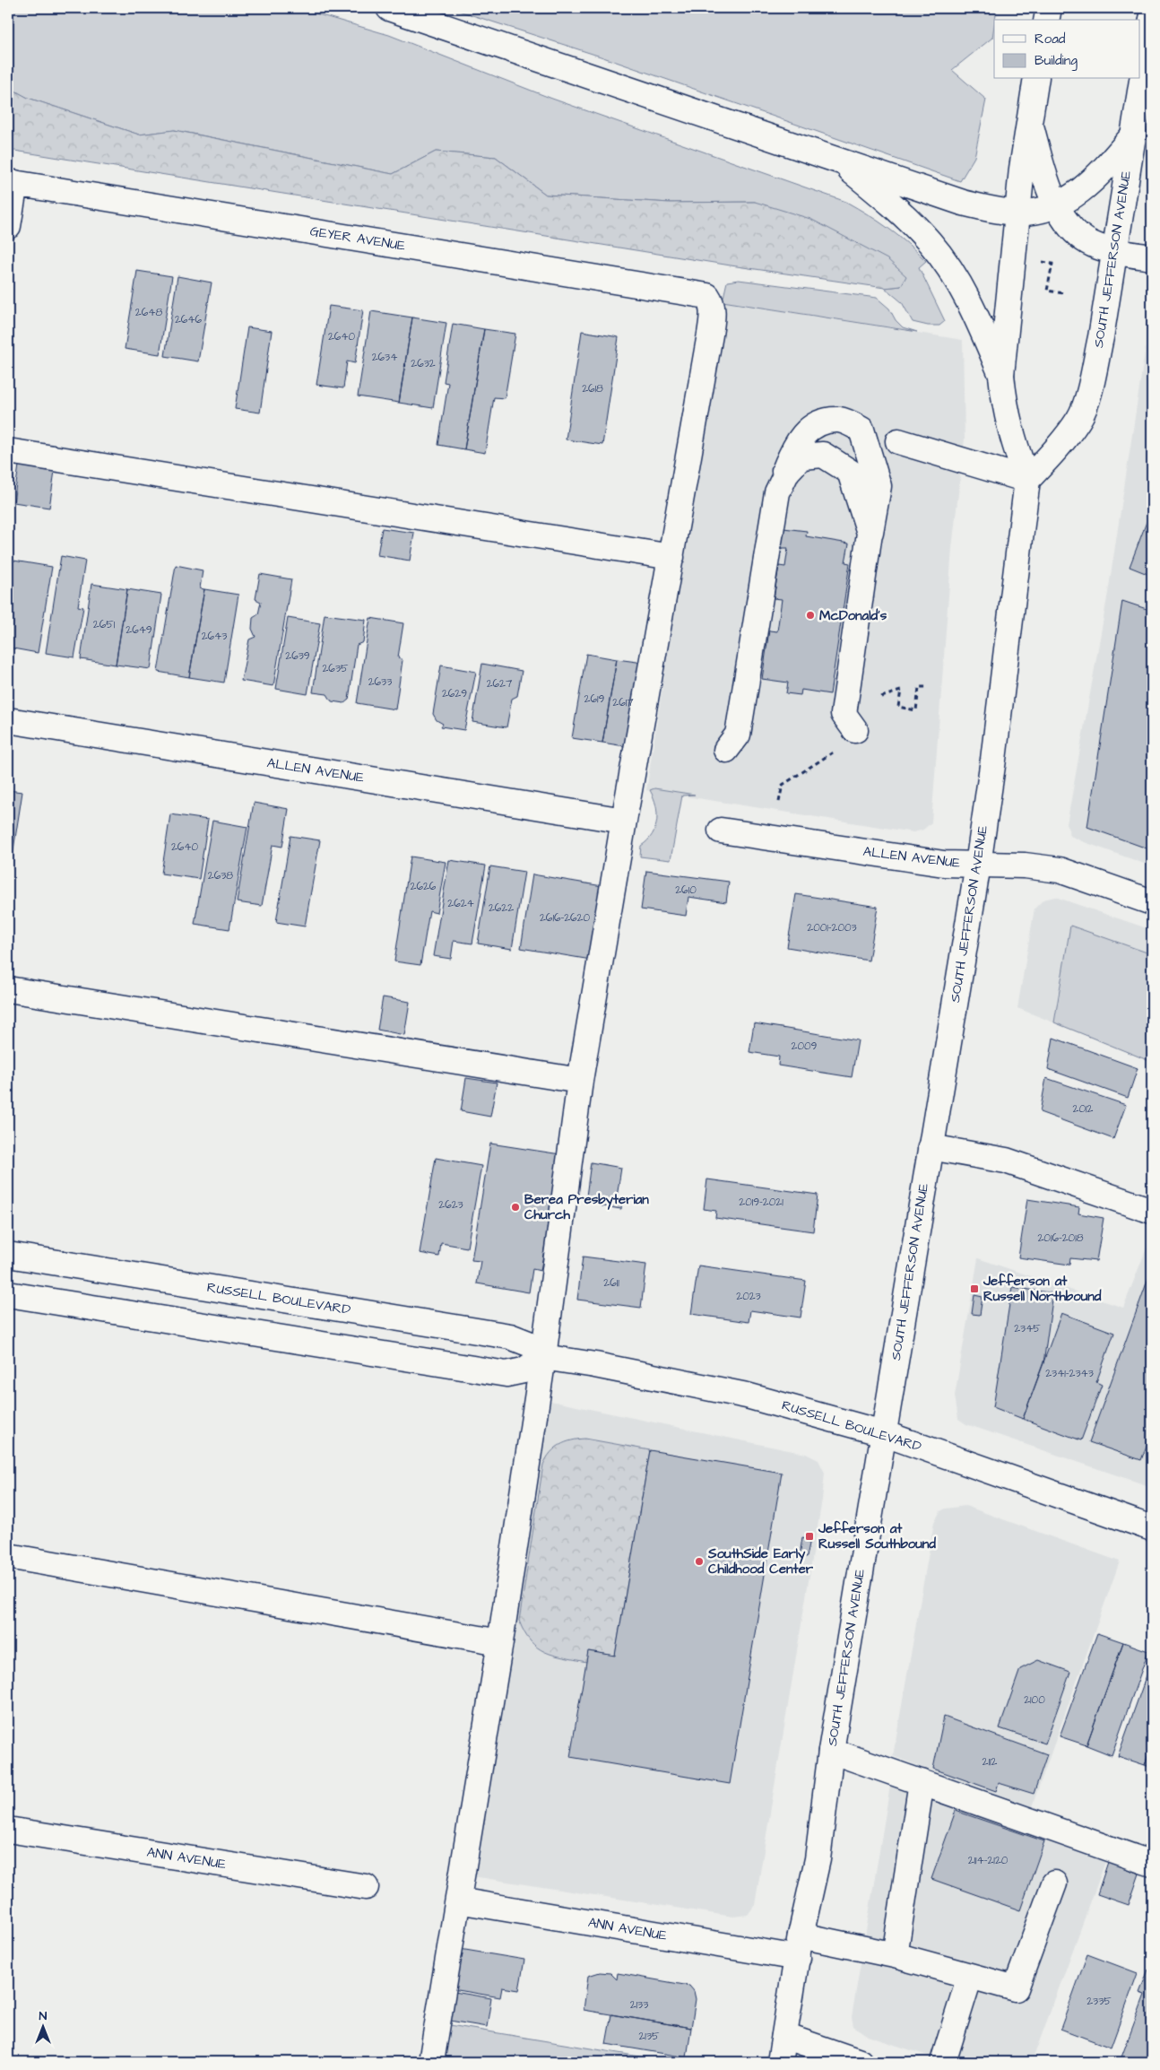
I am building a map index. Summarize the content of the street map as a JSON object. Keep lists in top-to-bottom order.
{
  "streets": {
    "main road": [
      "GEYER AVENUE",
      "SOUTH JEFFERSON AVENUE",
      "ALLEN AVENUE",
      "RUSSELL BOULEVARD",
      "ANN AVENUE"
    ]
  },
  "crossings": [
    ["SOUTH JEFFERSON AVENUE", "ALLEN AVENUE"],
    ["SOUTH JEFFERSON AVENUE", "RUSSELL BOULEVARD"],
    ["SOUTH JEFFERSON AVENUE", "ANN AVENUE"]
  ],
  "places": {
    "other": ["McDonald's", "Berea Presbyterian Church", "SouthSide Early Childhood Center"],
    "transit": ["Jefferson at Russell Northbound", "Jefferson at Russell Southbound"]
  },
  "house_numbers": [
    "2648",
    "2646",
    "2640",
    "2634",
    "2632",
    "2618",
    "2651",
    "2649",
    "2643",
    "2639",
    "2635",
    "2633",
    "2627",
    "2629",
    "2619",
    "2617",
    "2640",
    "2638",
    "2626",
    "2610",
    "2624",
    "2622",
    "2616-2620",
    "2001-2003",
    "2009",
    "2012",
    "2019-2021",
    "2623",
    "2016-2018",
    "2611",
    "2023",
    "2345",
    "2341-2343",
    "2100",
    "2112",
    "2114-2120",
    "2335",
    "2133",
    "2135"
  ],
  "legend": ["Road", "Building"],
  "north": "top"
}
